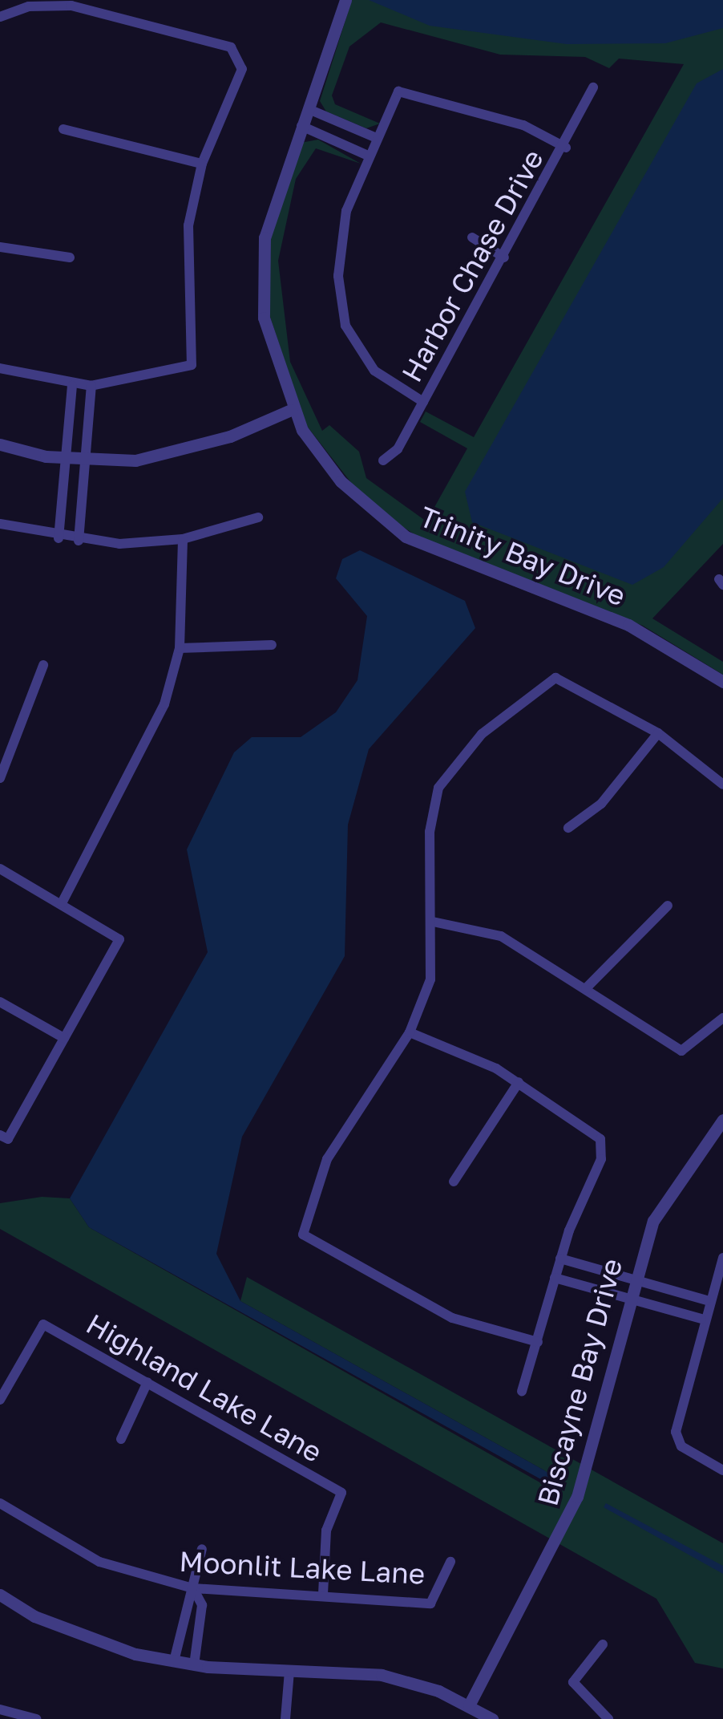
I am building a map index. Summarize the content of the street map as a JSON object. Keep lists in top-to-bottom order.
{
  "streets": {
    "street": [
      "Harbor Chase Drive",
      "Trinity Bay Drive",
      "Biscayne Bay Drive",
      "Highland Lake Lane",
      "Moonlit Lake Lane"
    ]
  },
  "crossings": [
    ["Highland Lake Lane", "Moonlit Lake Lane"]
  ]
}
